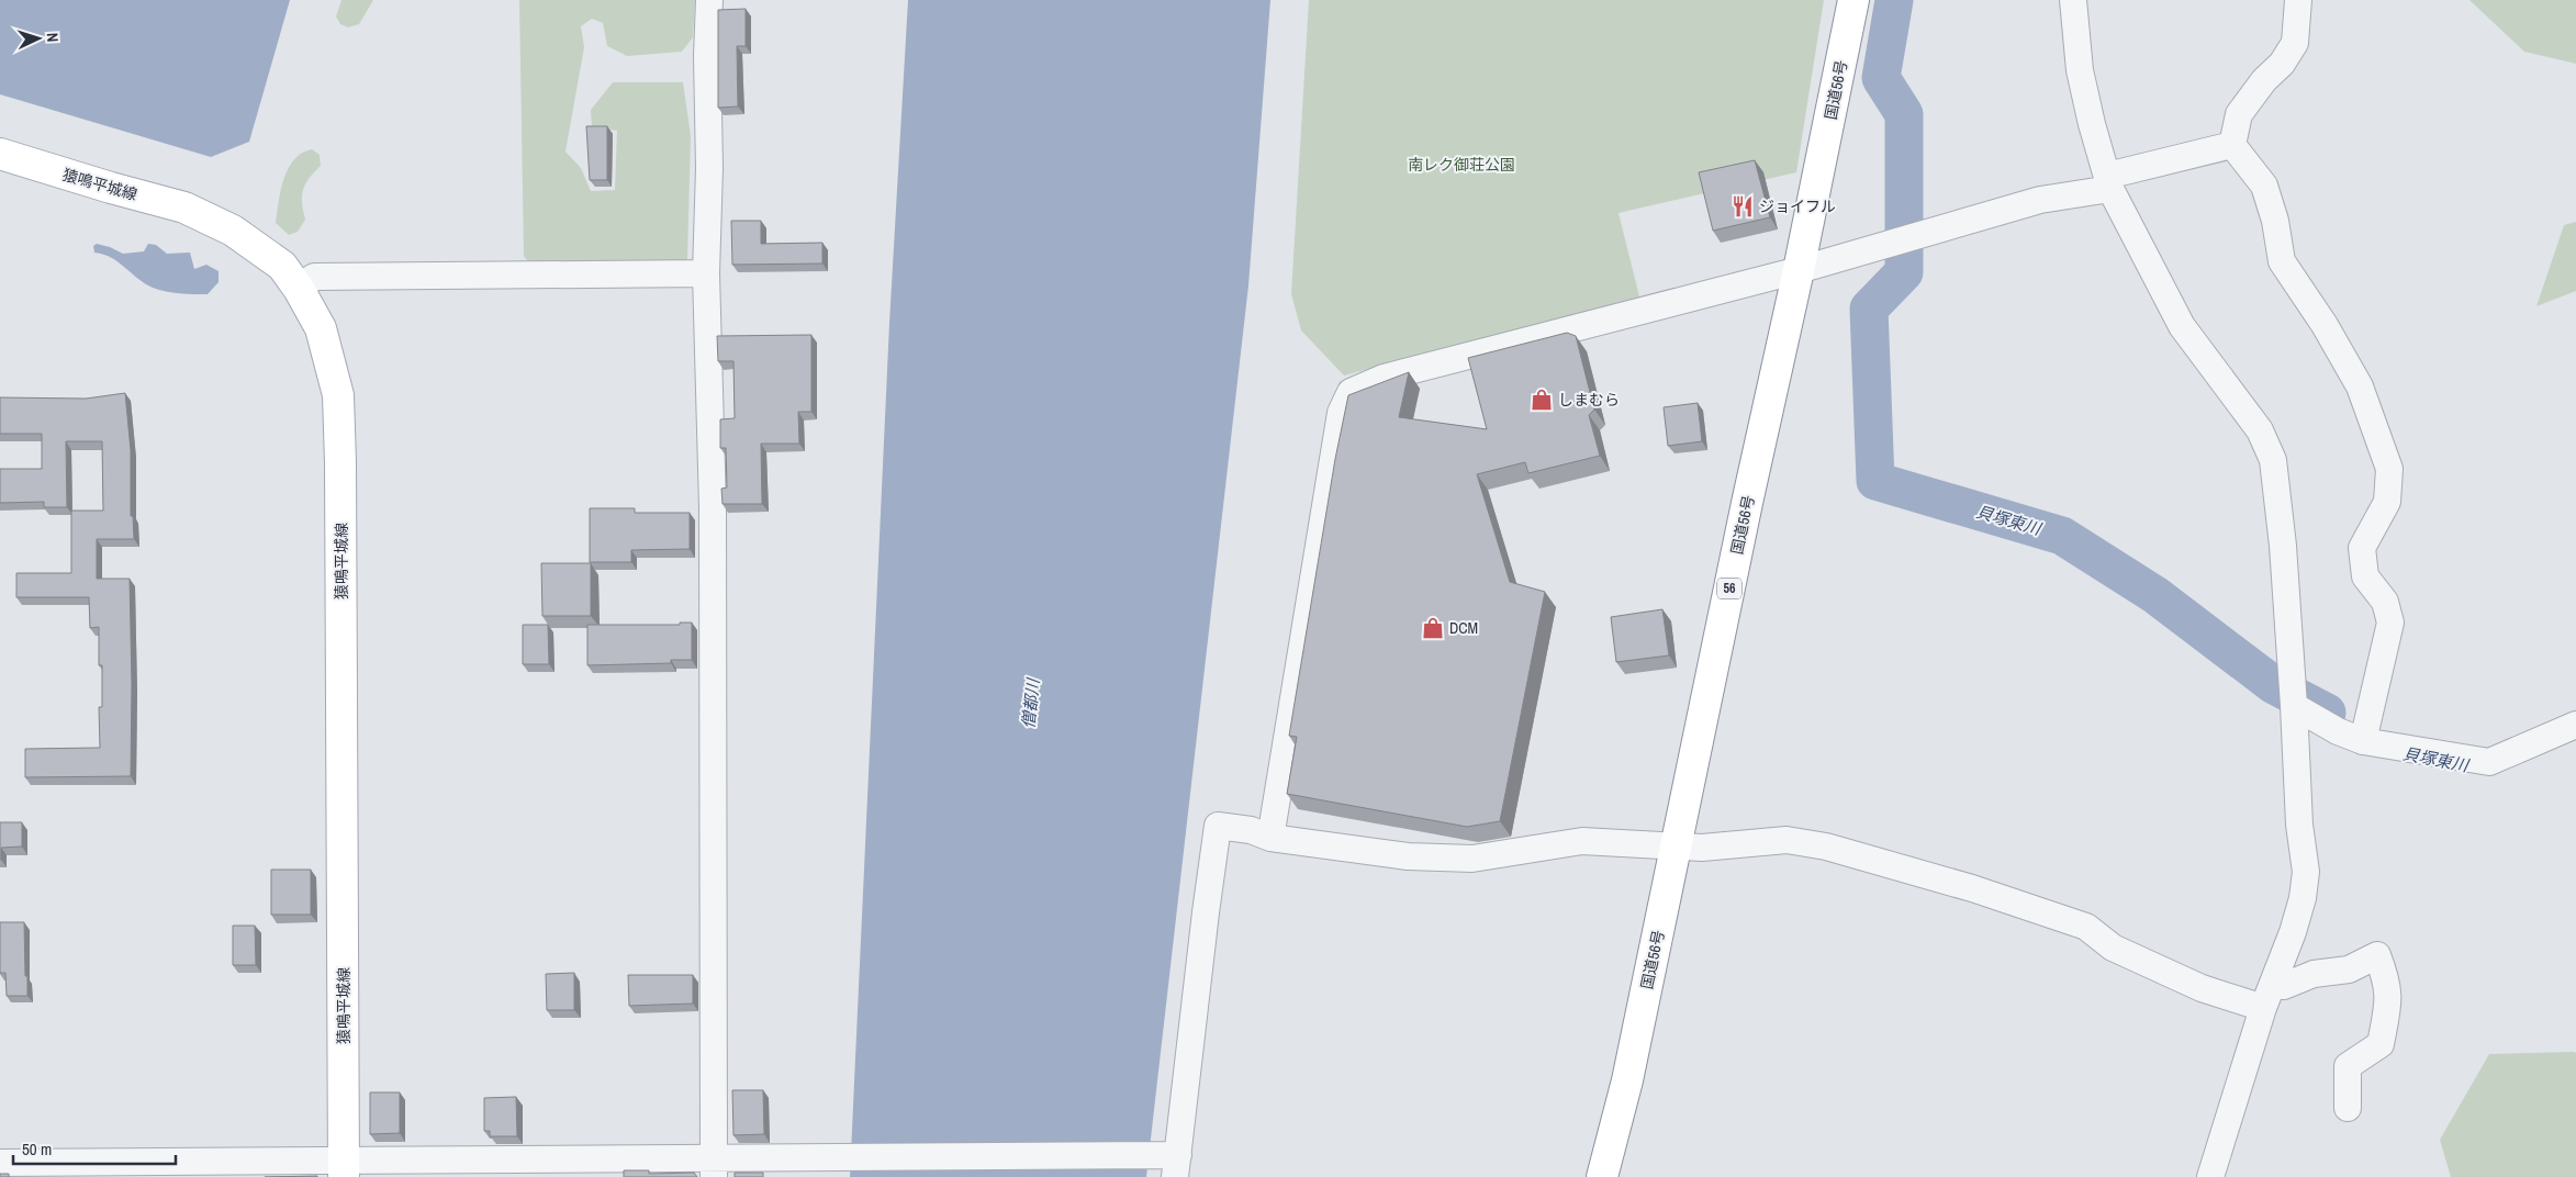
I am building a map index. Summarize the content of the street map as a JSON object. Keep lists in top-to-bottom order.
{
  "streets": {
    "main road": ["国道56号", "猿鳴平城線", "56"]
  },
  "water": ["貝塚東川", "僧都川"],
  "parks": ["南レク御荘公園"],
  "places": {
    "restaurant": ["ジョイフル"],
    "shop": ["しまむら", "DCM"]
  },
  "scale_bar": "50 m",
  "north": "right"
}
